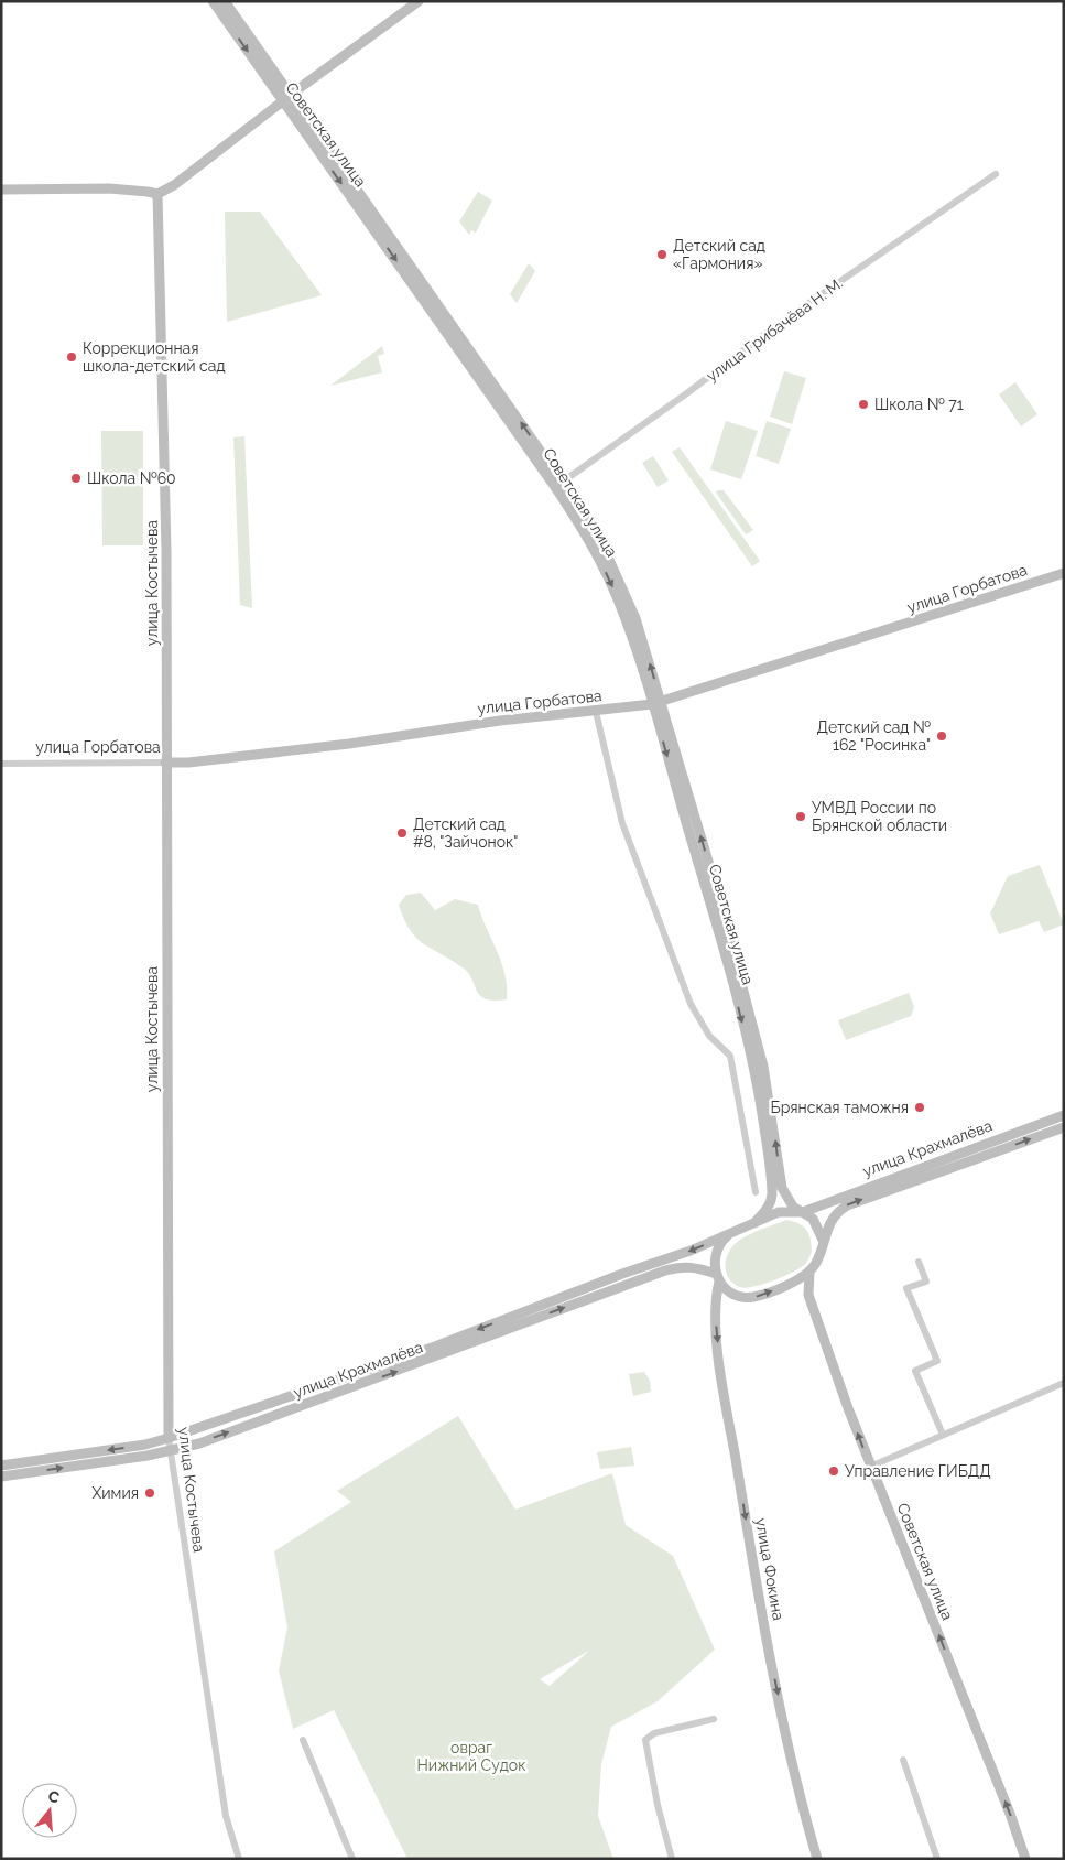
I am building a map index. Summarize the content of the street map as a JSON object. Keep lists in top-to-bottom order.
{
  "streets": {
    "main road": [
      "Советская улица",
      "улица Костычева",
      "улица Горбатова",
      "улица Крахмалёва",
      "улица Фокина"
    ],
    "street": ["улица Грибачёва Н. М."]
  },
  "crossings": [
    ["Советская улица", "улица Грибачёва Н. М."],
    ["Советская улица", "улица Горбатова"],
    ["Советская улица", "улица Крахмалёва"],
    ["Советская улица", "улица Фокина"],
    ["улица Костычева", "улица Горбатова"],
    ["улица Костычева", "улица Крахмалёва"],
    ["улица Крахмалёва", "улица Фокина"]
  ],
  "one_way": ["улица Фокина"],
  "parks": ["овраг Нижний Судок"],
  "places": [
    "Детский сад «Гармония»",
    "Коррекционная школа-детский сад",
    "Школа № 71",
    "Школа №60",
    "Детский сад № 162 \"Росинка\"",
    "УМВД России по Брянской области",
    "Детский сад #8, \"Зайчонок\"",
    "Брянская таможня",
    "Управление ГИБДД",
    "Химия"
  ],
  "north": "top"
}
